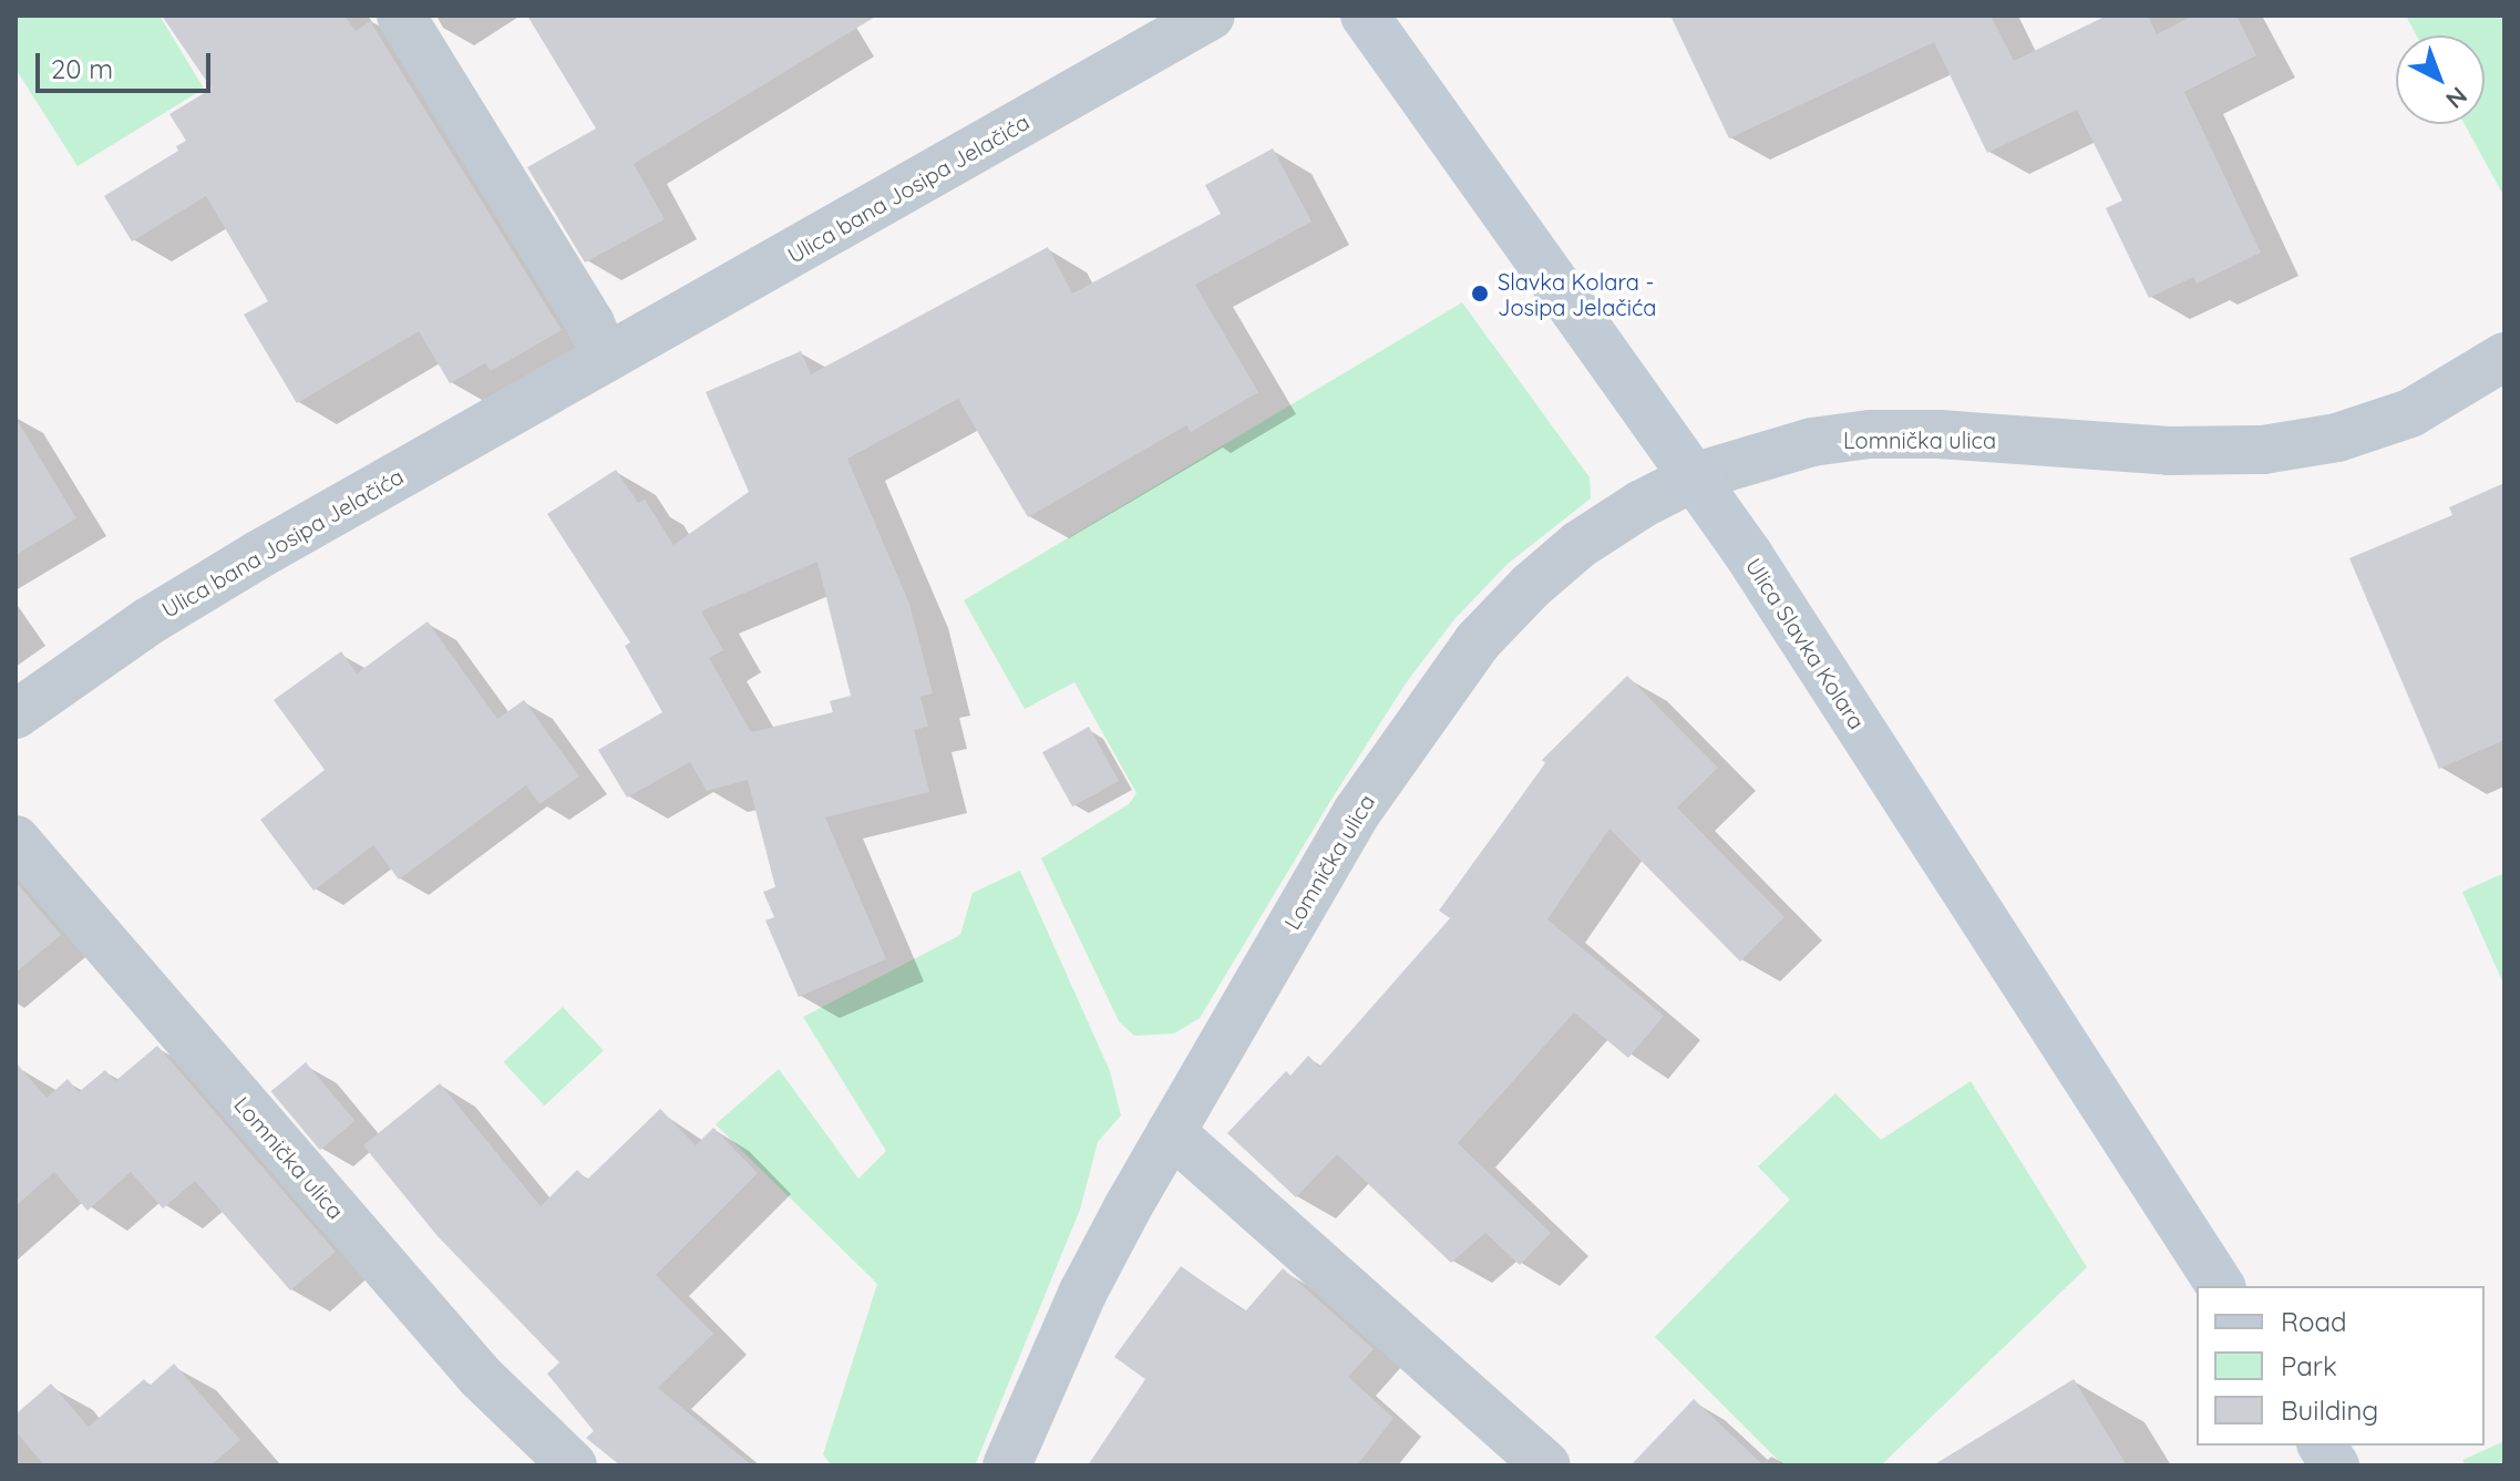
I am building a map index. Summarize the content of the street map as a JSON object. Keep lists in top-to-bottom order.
{
  "streets": {
    "main road": ["Ulica Slavka Kolara"],
    "street": ["Ulica bana Josipa Jelačića", "Lomnička ulica"]
  },
  "crossings": [
    ["Lomnička ulica", "Ulica Slavka Kolara"]
  ],
  "places": ["Slavka Kolara - Josipa Jelačića"],
  "legend": ["Road", "Park", "Building"],
  "scale_bar": "20 m",
  "north": "bottom right"
}
